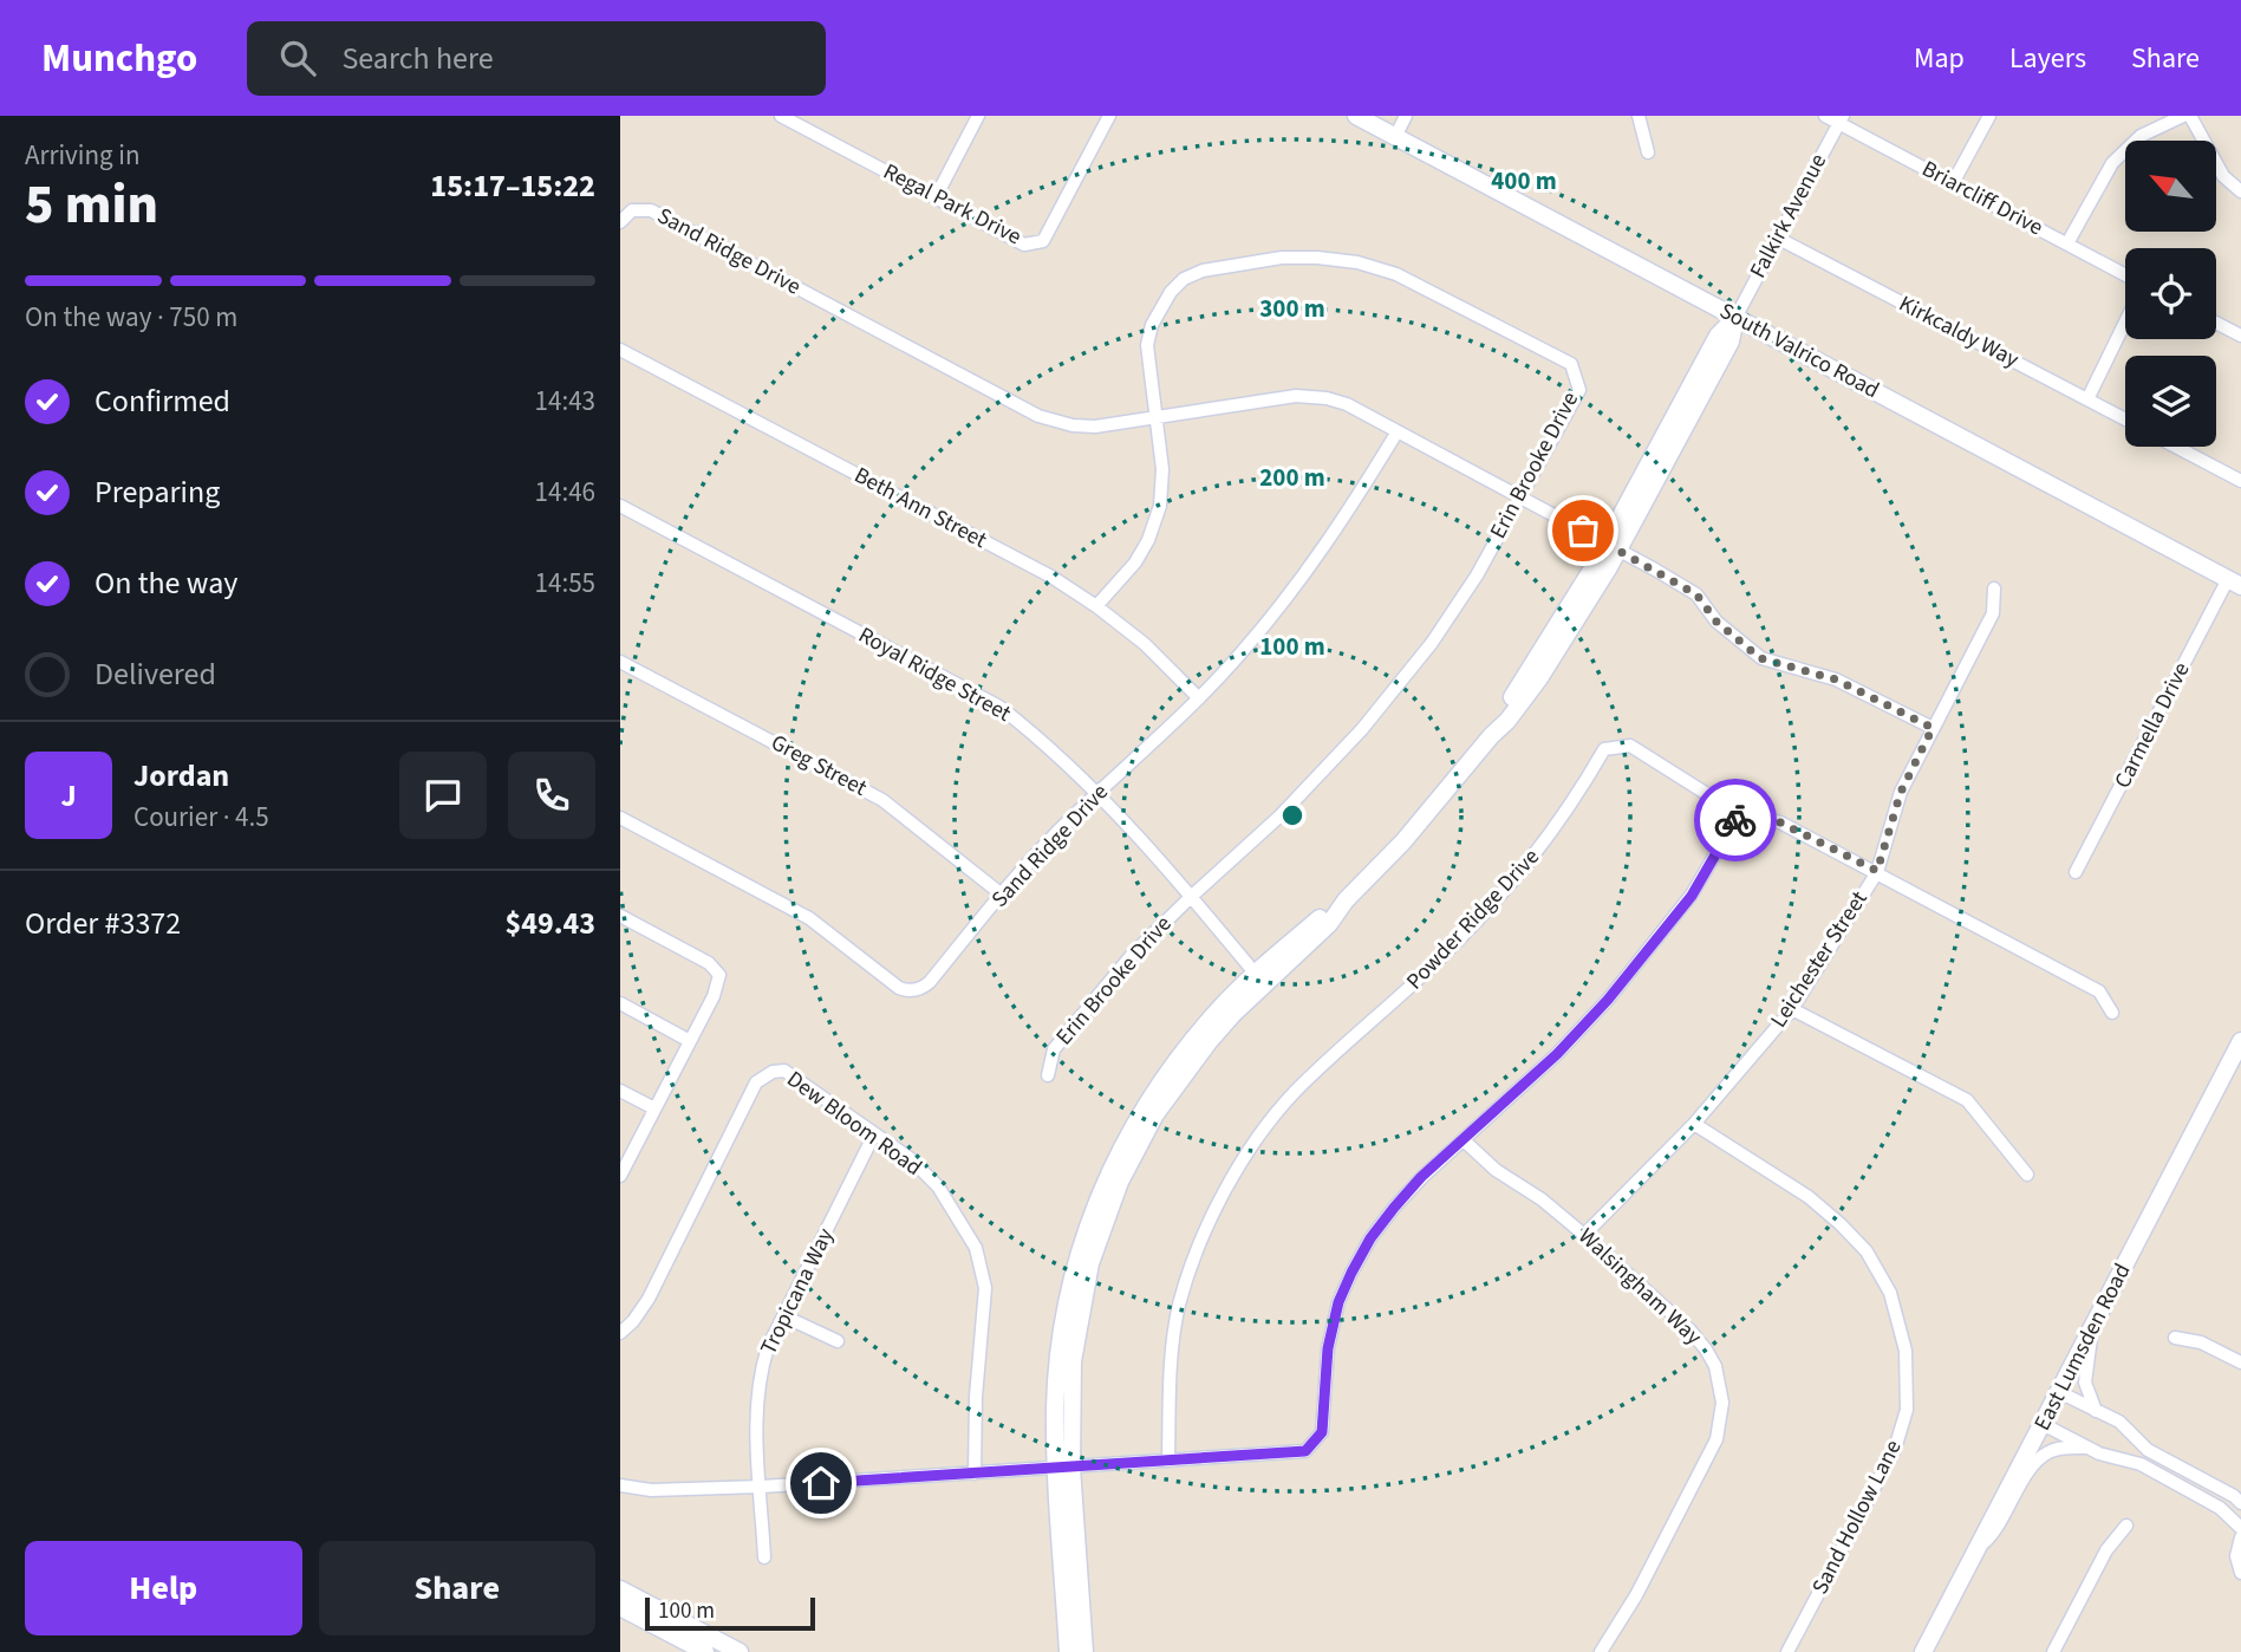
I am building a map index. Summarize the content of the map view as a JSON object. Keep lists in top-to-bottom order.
{
  "streets": {
    "street": [
      "Briarcliff Drive",
      "Regal Park Drive",
      "Falkirk Avenue",
      "Sand Ridge Drive",
      "Kirkcaldy Way",
      "South Valrico Road",
      "Erin Brooke Drive",
      "Beth Ann Street",
      "Royal Ridge Street",
      "Carmella Drive",
      "Greg Street",
      "Powder Ridge Drive",
      "Leichester Street",
      "Dew Bloom Road",
      "Walsingham Way",
      "Tropicana Way",
      "East Lumsden Road",
      "Sand Hollow Lane"
    ]
  },
  "crossings": [
    ["Briarcliff Drive", "Falkirk Avenue"],
    ["Falkirk Avenue", "Kirkcaldy Way"],
    ["Falkirk Avenue", "South Valrico Road"],
    ["Sand Ridge Drive", "Erin Brooke Drive"],
    ["Sand Ridge Drive", "Beth Ann Street"],
    ["Sand Ridge Drive", "Royal Ridge Street"],
    ["Sand Ridge Drive", "Greg Street"],
    ["Sand Ridge Drive", "Leichester Street"],
    ["South Valrico Road", "Carmella Drive"],
    ["Erin Brooke Drive", "Beth Ann Street"],
    ["Erin Brooke Drive", "Royal Ridge Street"],
    ["Powder Ridge Drive", "Leichester Street"],
    ["Leichester Street", "Walsingham Way"],
    ["Leichester Street", "Sand Hollow Lane"],
    ["Dew Bloom Road", "Tropicana Way"]
  ],
  "scale_bar": "100 m",
  "north": "top left",
  "page": {
    "header": "Munchgo",
    "search": "Search here",
    "nav": ["Map", "Layers", "Share"],
    "heading": ["5 min", "Arriving in", "15:17–15:22"],
    "panel": [
      "Jordan",
      "Courier · 4.5",
      "Order #3372",
      "$49.43"
    ],
    "bar": "On the way · 750 m",
    "list": [
      ["Confirmed", "14:43"],
      ["Preparing", "14:46"],
      ["On the way", "14:55"],
      "Delivered"
    ],
    "round": "J",
    "buttons": ["Help", "Share"],
    "scale": "100 m"
  },
  "rings": [
    "400 m",
    "300 m",
    "200 m",
    "100 m"
  ]
}
